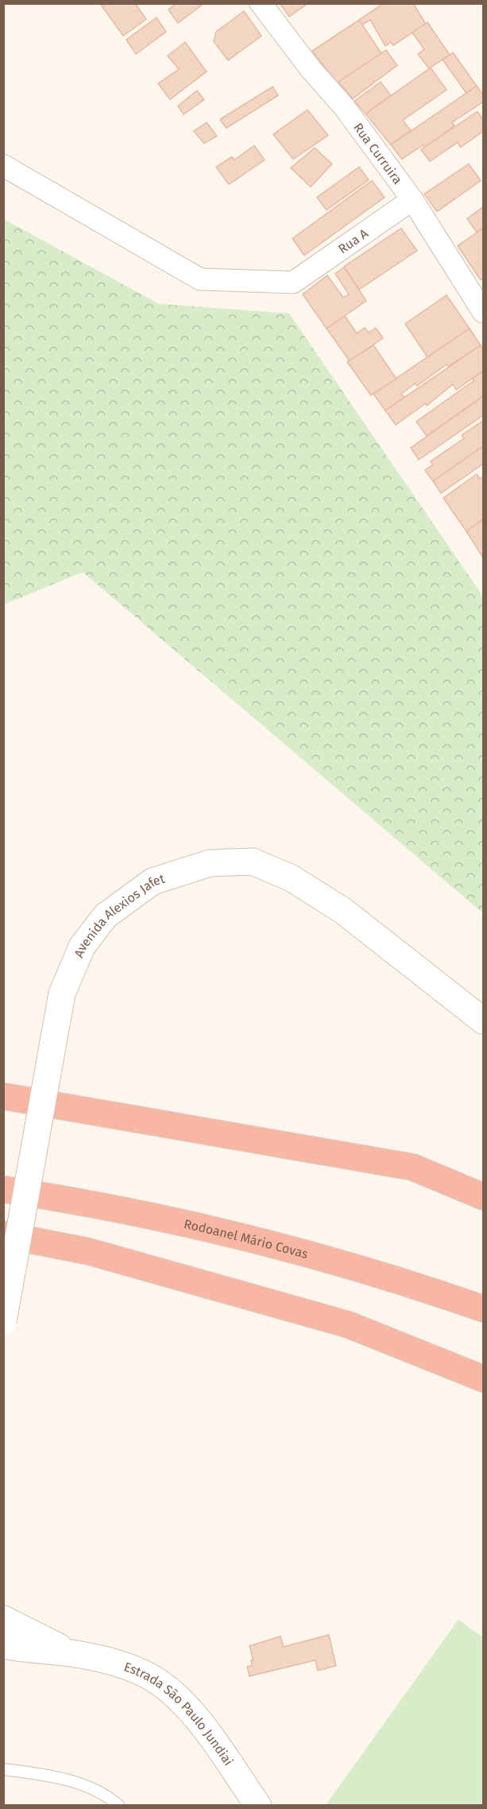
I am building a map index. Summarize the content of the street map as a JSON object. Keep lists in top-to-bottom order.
{
  "streets": {
    "highway": ["Rodoanel Mário Covas"],
    "main road": ["Avenida Alexios Jafet", "Estrada São Paulo Jundiai"],
    "street": ["Rua Curruira", "Rua A"]
  },
  "crossings": [
    ["Rua Curruira", "Rua A"]
  ]
}
